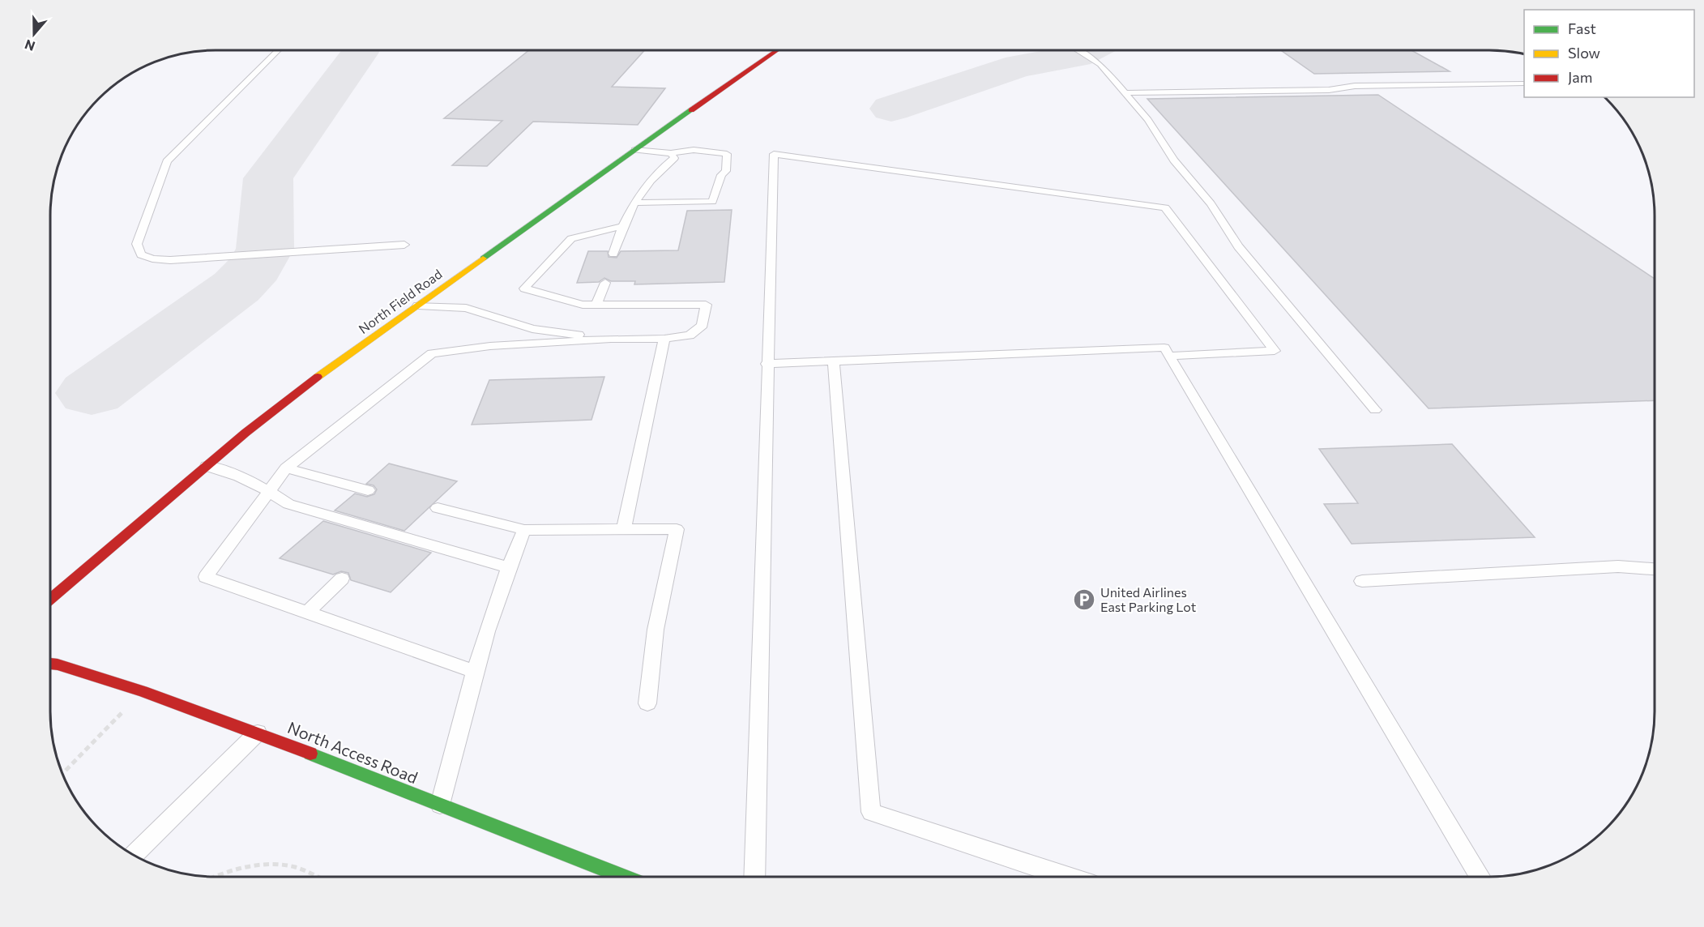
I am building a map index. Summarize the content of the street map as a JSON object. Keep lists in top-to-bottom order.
{
  "streets": {
    "street": ["North Field Road", "North Access Road"]
  },
  "places": {
    "parking": ["United Airlines East Parking Lot"]
  },
  "legend": ["Fast", "Slow", "Jam"],
  "north": "bottom"
}
